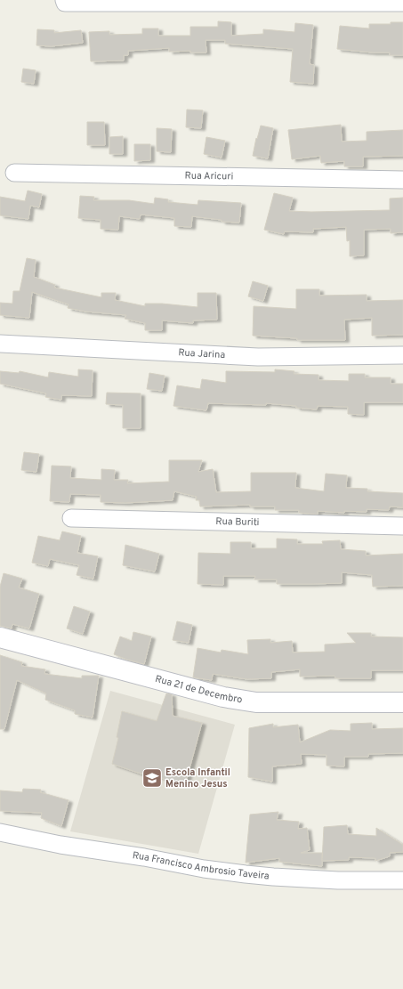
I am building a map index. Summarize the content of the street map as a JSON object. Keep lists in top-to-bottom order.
{
  "streets": {
    "street": [
      "Rua Aricuri",
      "Rua Jarina",
      "Rua Buriti",
      "Rua 21 de Decembro",
      "Rua Francisco Ambrosio Taveira"
    ]
  },
  "places": {
    "school or university": ["Escola Infantil Menino Jesus"]
  }
}
